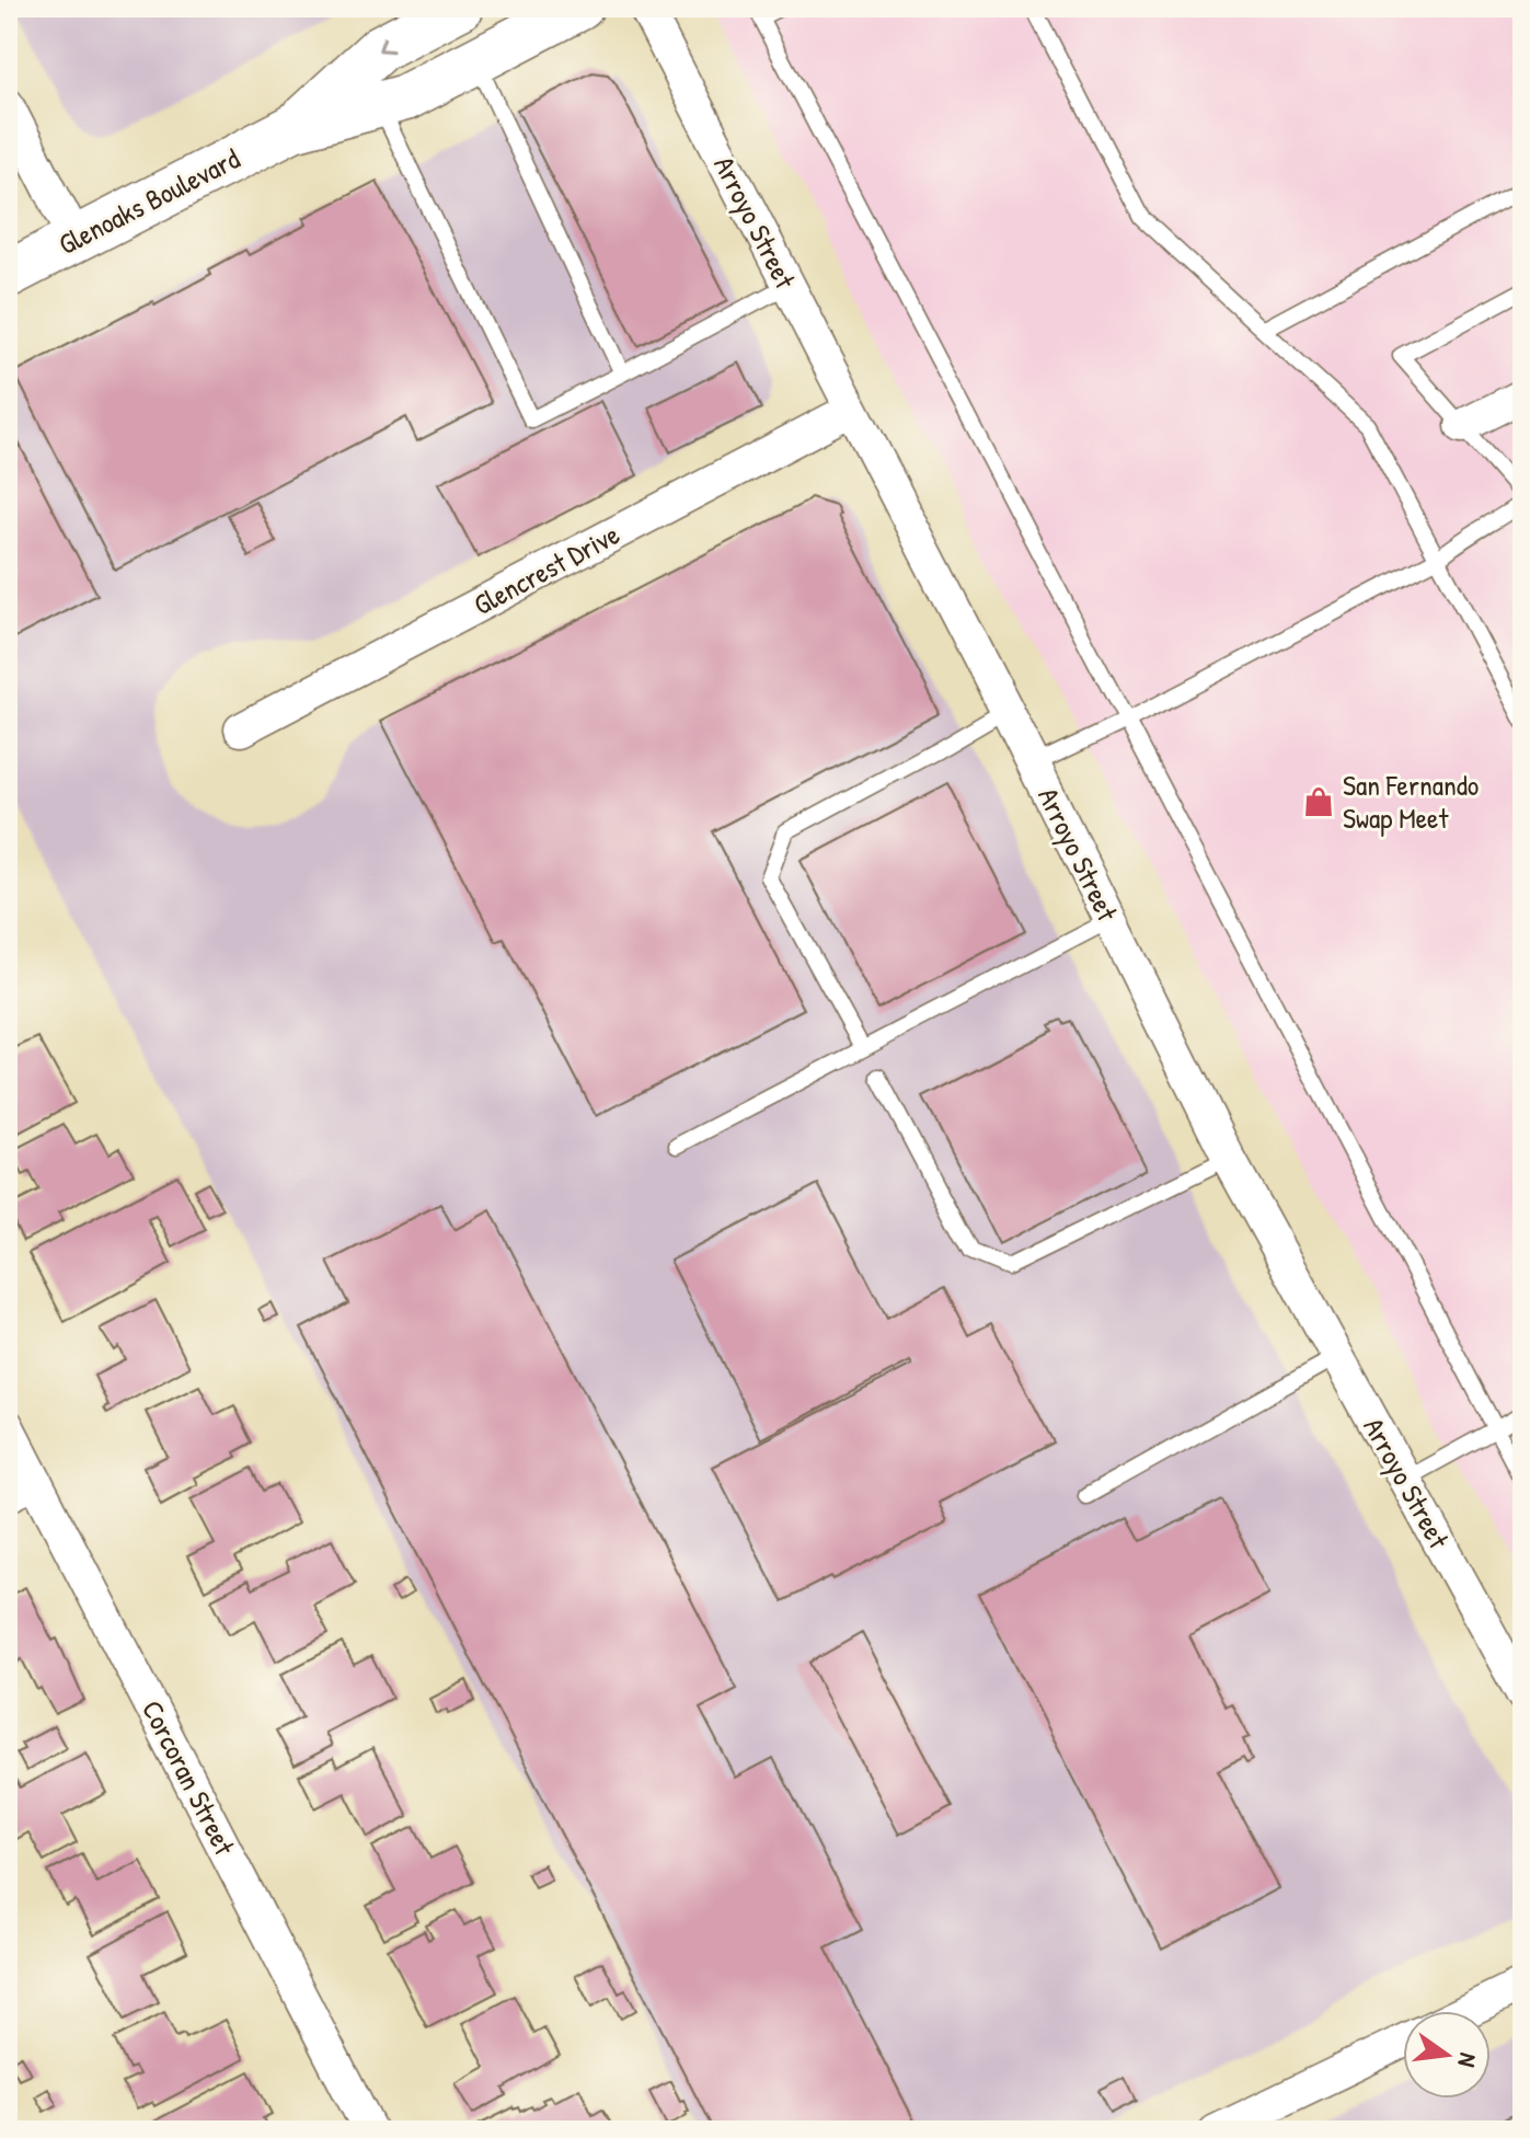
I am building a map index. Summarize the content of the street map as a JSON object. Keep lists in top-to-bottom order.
{
  "streets": {
    "main road": ["Glenoaks Boulevard"],
    "street": ["Arroyo Street", "Glencrest Drive", "Corcoran Street"]
  },
  "crossings": [
    ["Arroyo Street", "Glencrest Drive"]
  ],
  "places": {
    "shop": ["San Fernando Swap Meet"]
  },
  "north": "right"
}
